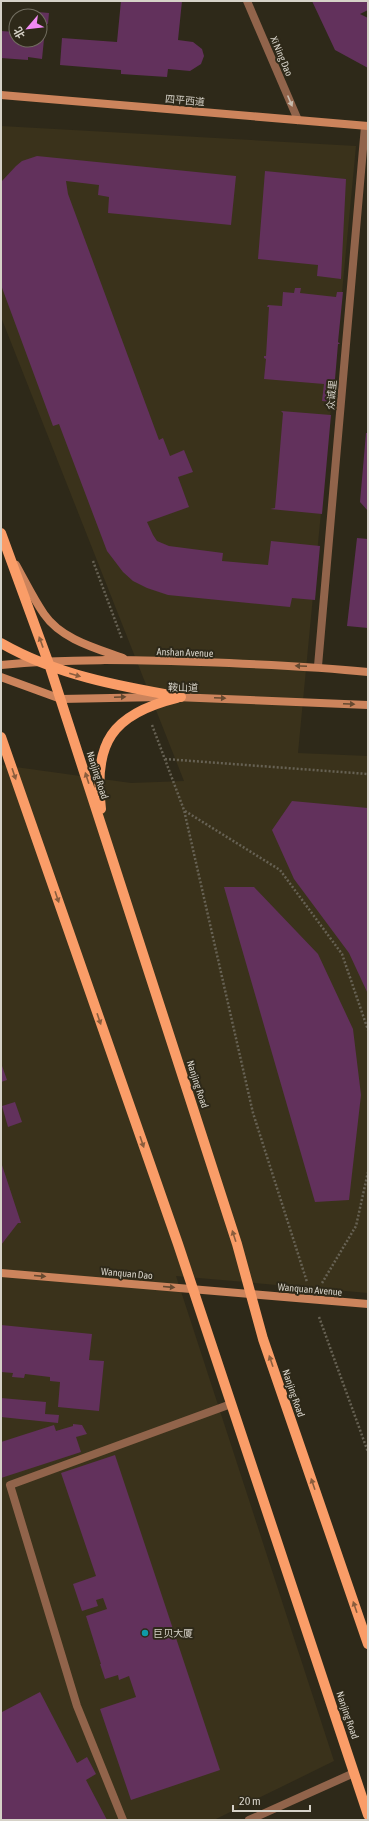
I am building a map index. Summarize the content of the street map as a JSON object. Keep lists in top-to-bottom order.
{
  "streets": {
    "main road": [
      "四平西道",
      "Anshan Avenue",
      "鞍山道",
      "Nanjing Road",
      "Wanquan Dao",
      "Wanquan Avenue"
    ],
    "street": ["Xi Ning Dao", "众诚里"]
  },
  "crossings": [
    ["Xi Ning Dao", "四平西道"],
    ["四平西道", "众诚里"],
    ["众诚里", "Anshan Avenue"],
    ["Anshan Avenue", "Nanjing Road"],
    ["鞍山道", "Nanjing Road"],
    ["Nanjing Road", "Wanquan Dao"],
    ["Nanjing Road", "Wanquan Avenue"],
    ["Wanquan Dao", "Wanquan Avenue"]
  ],
  "one_way": ["Xi Ning Dao", "Wanquan Dao"],
  "places": ["巨贝大厦"],
  "scale_bar": "20 m",
  "north": "bottom left"
}
